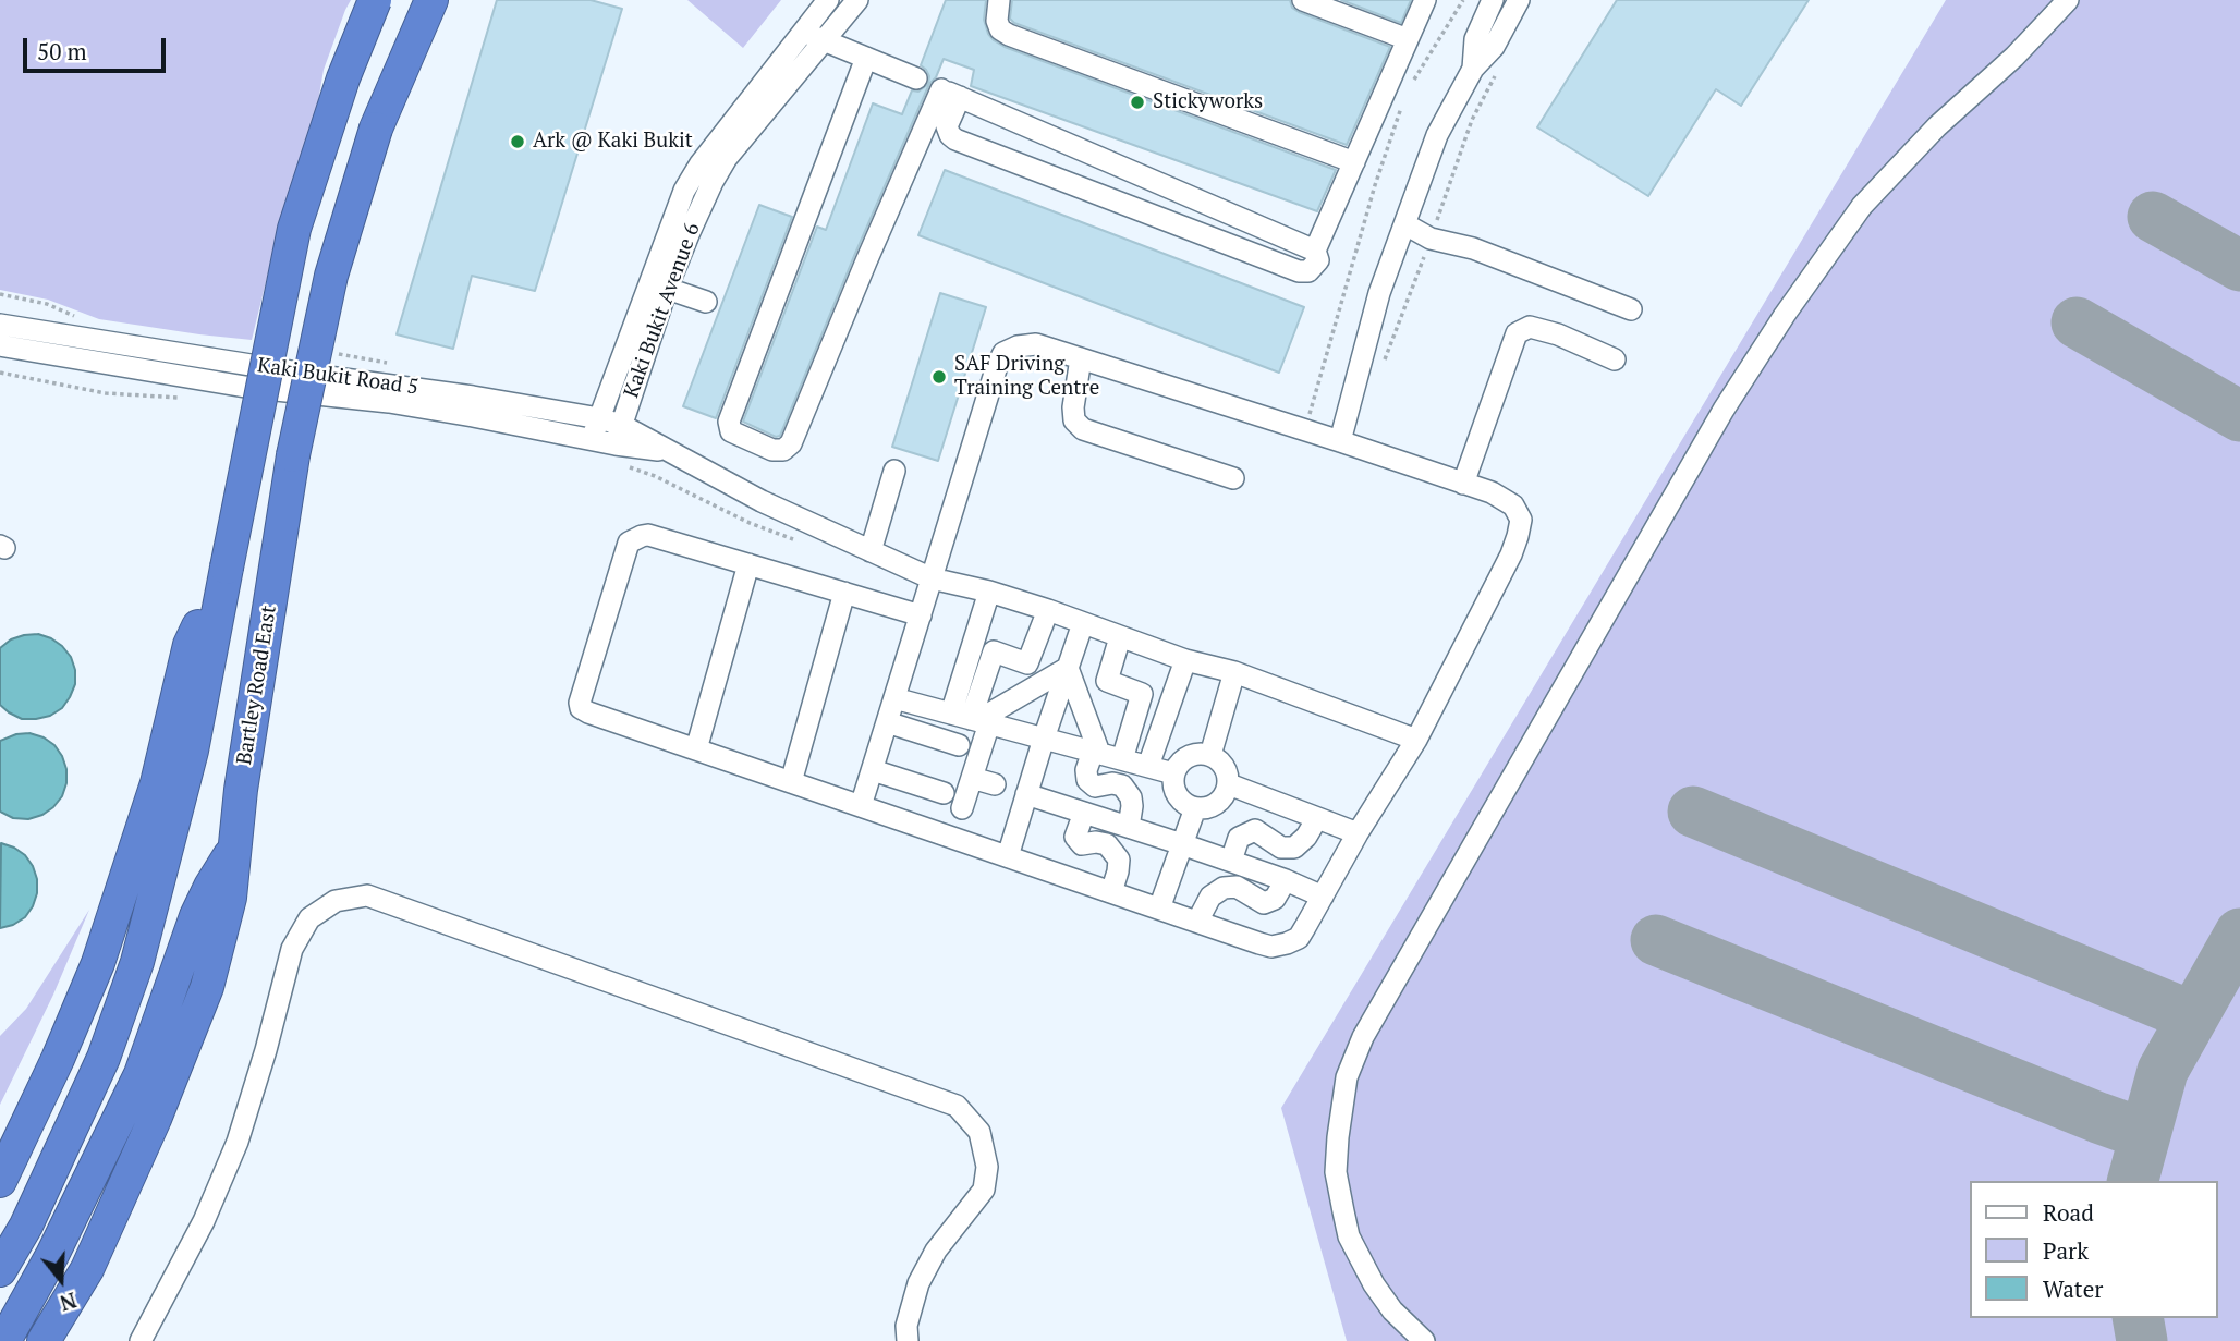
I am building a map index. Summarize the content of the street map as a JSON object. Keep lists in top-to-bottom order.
{
  "streets": {
    "highway": ["Bartley Road East"],
    "street": ["Kaki Bukit Avenue 6", "Kaki Bukit Road 5"]
  },
  "crossings": [
    ["Kaki Bukit Avenue 6", "Kaki Bukit Road 5"]
  ],
  "places": ["Stickyworks", "Ark @ Kaki Bukit", "SAF Driving Training Centre"],
  "legend": ["Road", "Park", "Water"],
  "scale_bar": "50 m",
  "north": "bottom"
}
